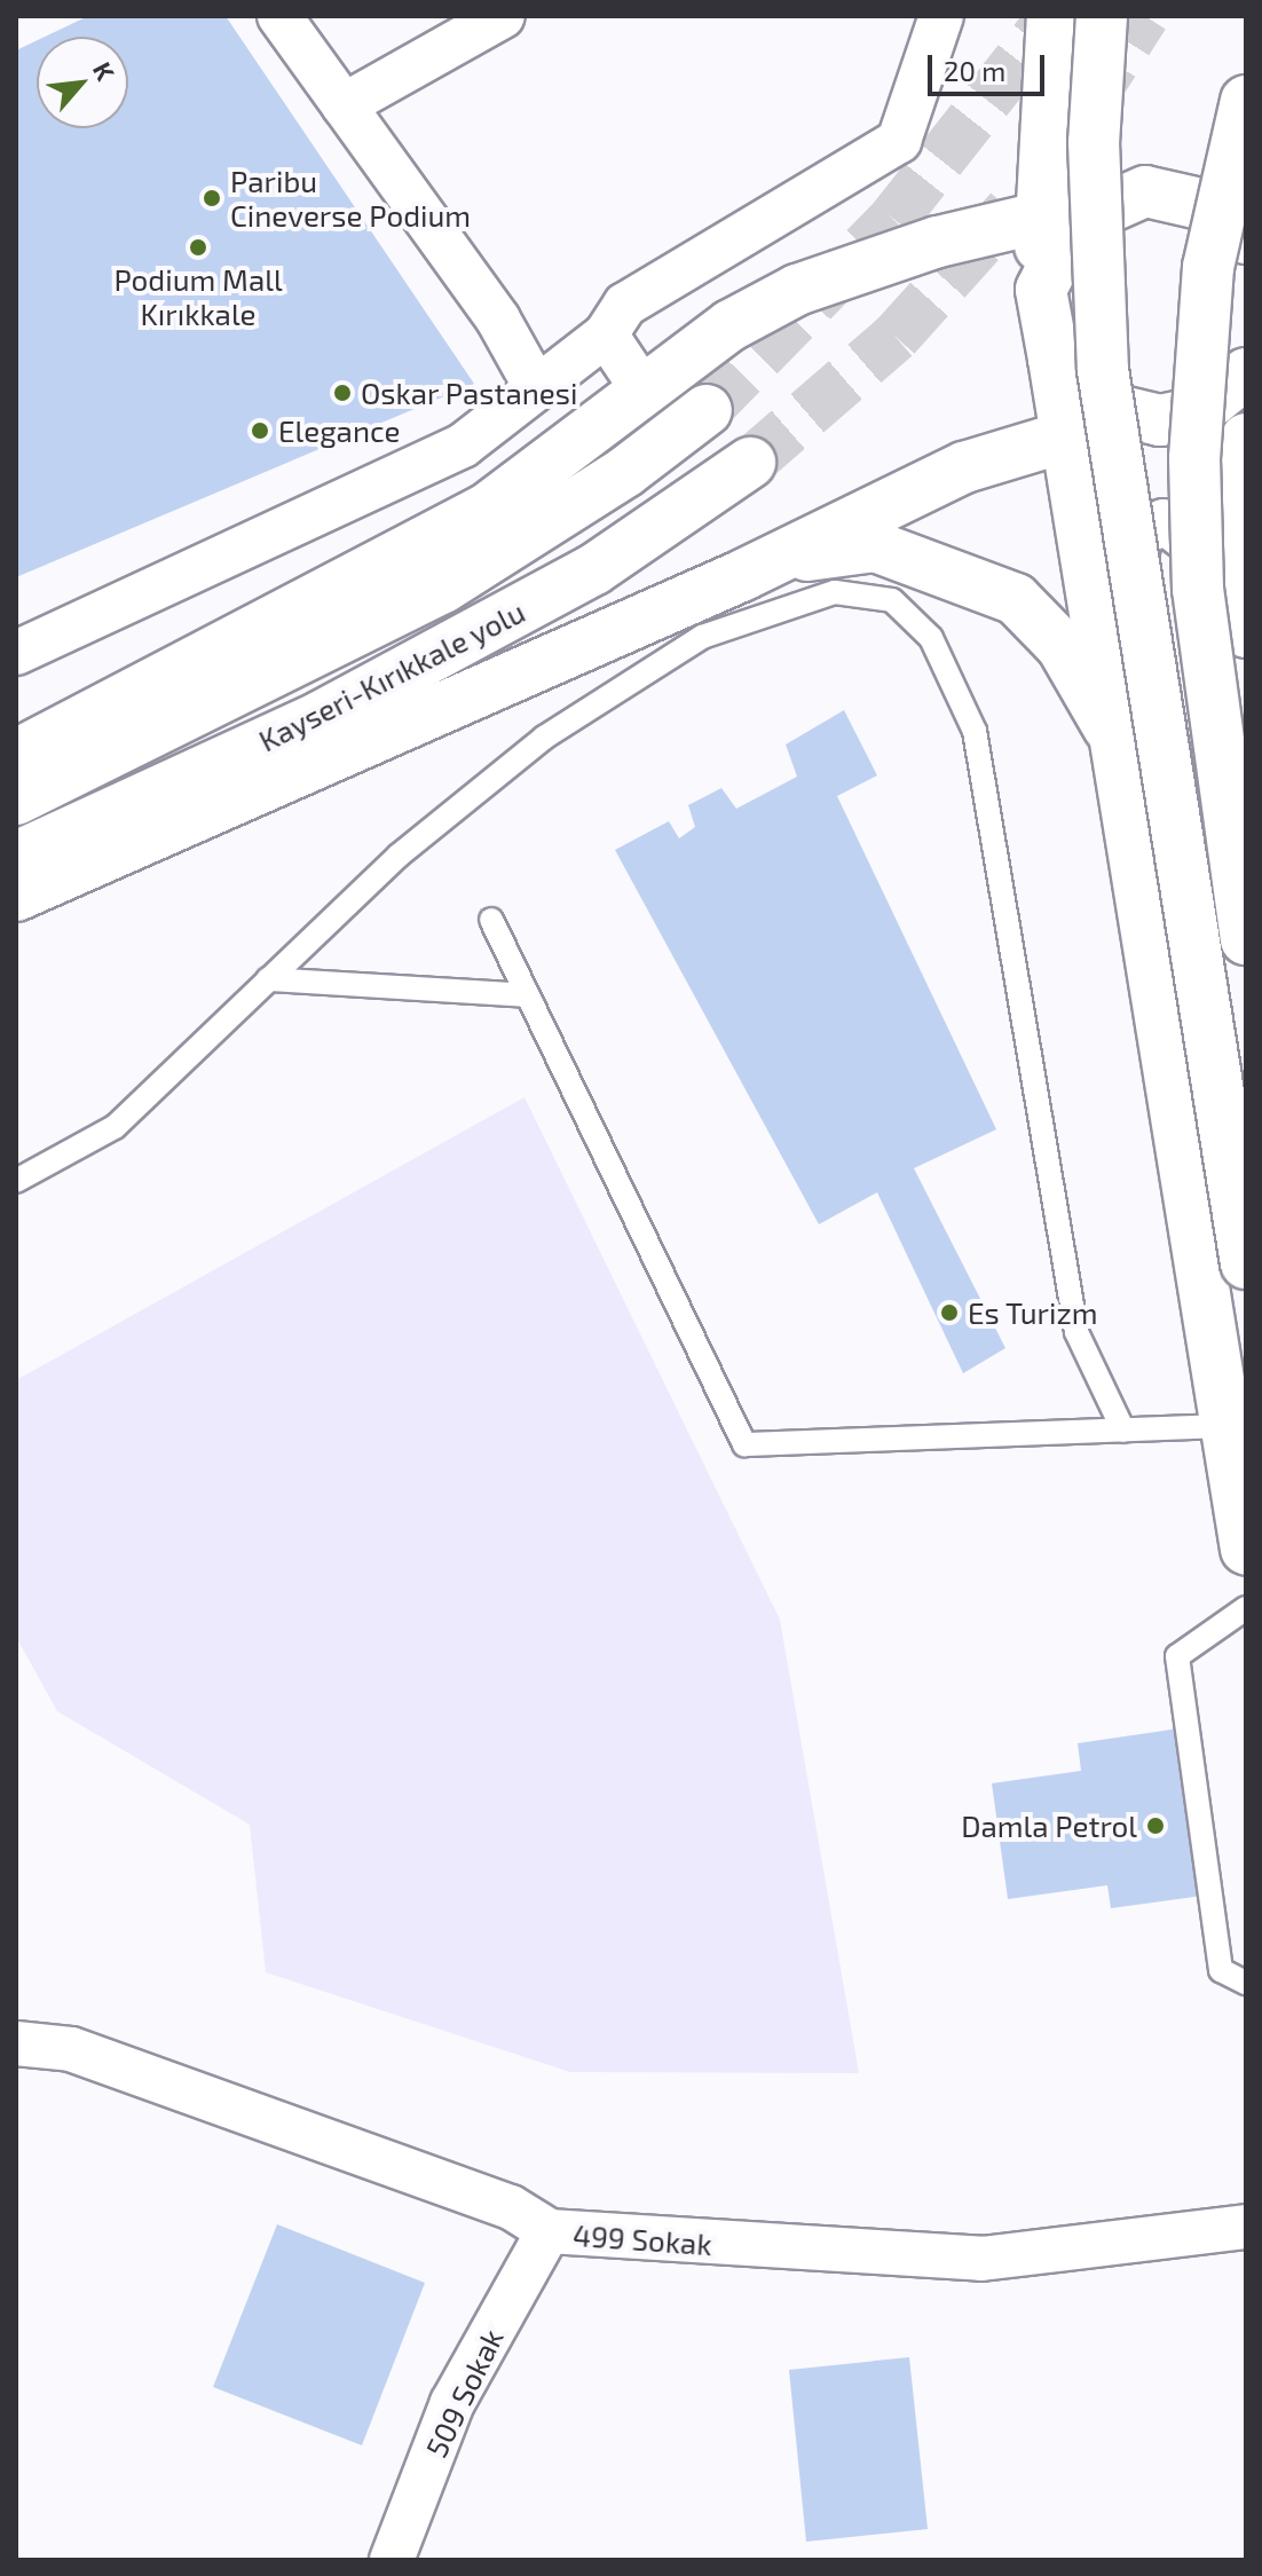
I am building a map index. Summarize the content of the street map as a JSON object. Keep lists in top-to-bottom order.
{
  "streets": {
    "main road": ["Kayseri-Kırıkkale yolu"],
    "street": ["499 Sokak", "509 Sokak"]
  },
  "crossings": [
    ["499 Sokak", "509 Sokak"]
  ],
  "places": [
    "Paribu Cineverse Podium",
    "Podium Mall Kırıkkale",
    "Oskar Pastanesi",
    "Elegance",
    "Es Turizm",
    "Damla Petrol"
  ],
  "scale_bar": "20 m",
  "north": "top right"
}
